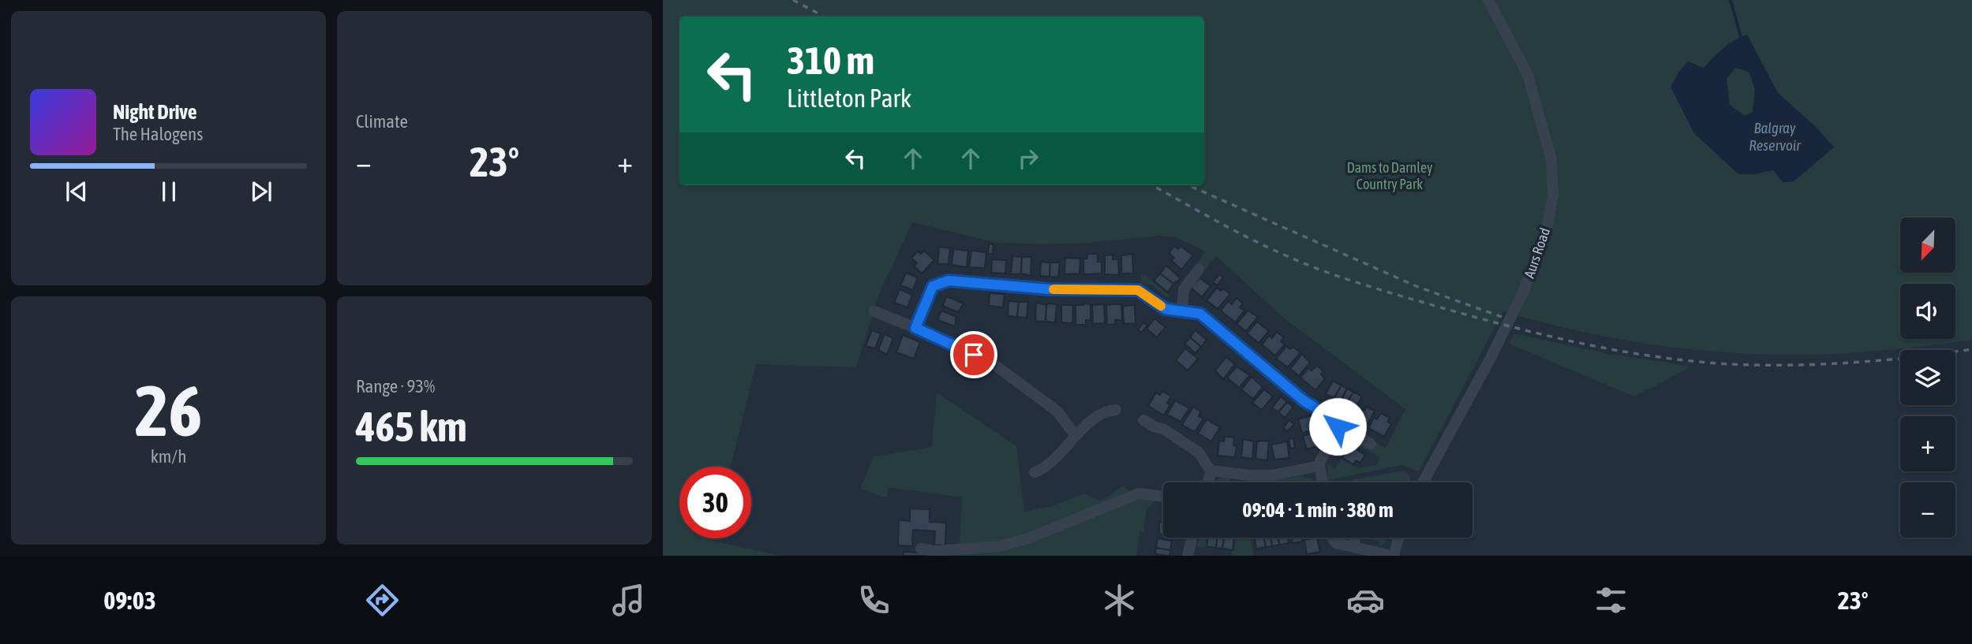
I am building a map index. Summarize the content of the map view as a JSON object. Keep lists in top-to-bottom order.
{
  "streets": {
    "street": ["Aurs Road"]
  },
  "water": ["Balgray Reservoir"],
  "parks": ["Dams to Darnley Country Park"],
  "north": "bottom left",
  "page": {
    "tile": [
      "Climate",
      ["26", "km/h"],
      ["Range · 93%", "465 km"]
    ],
    "turn": ["310 m", "Littleton Park"],
    "song": ["Night Drive", "The Halogens"],
    "heat": ["−", "23°", "+"],
    "map_buttons": ["+", "−"],
    "limit": "30",
    "trip": "09:04 · 1 min · 380 m",
    "tabs": ["09:03", "23°"]
  }
}
